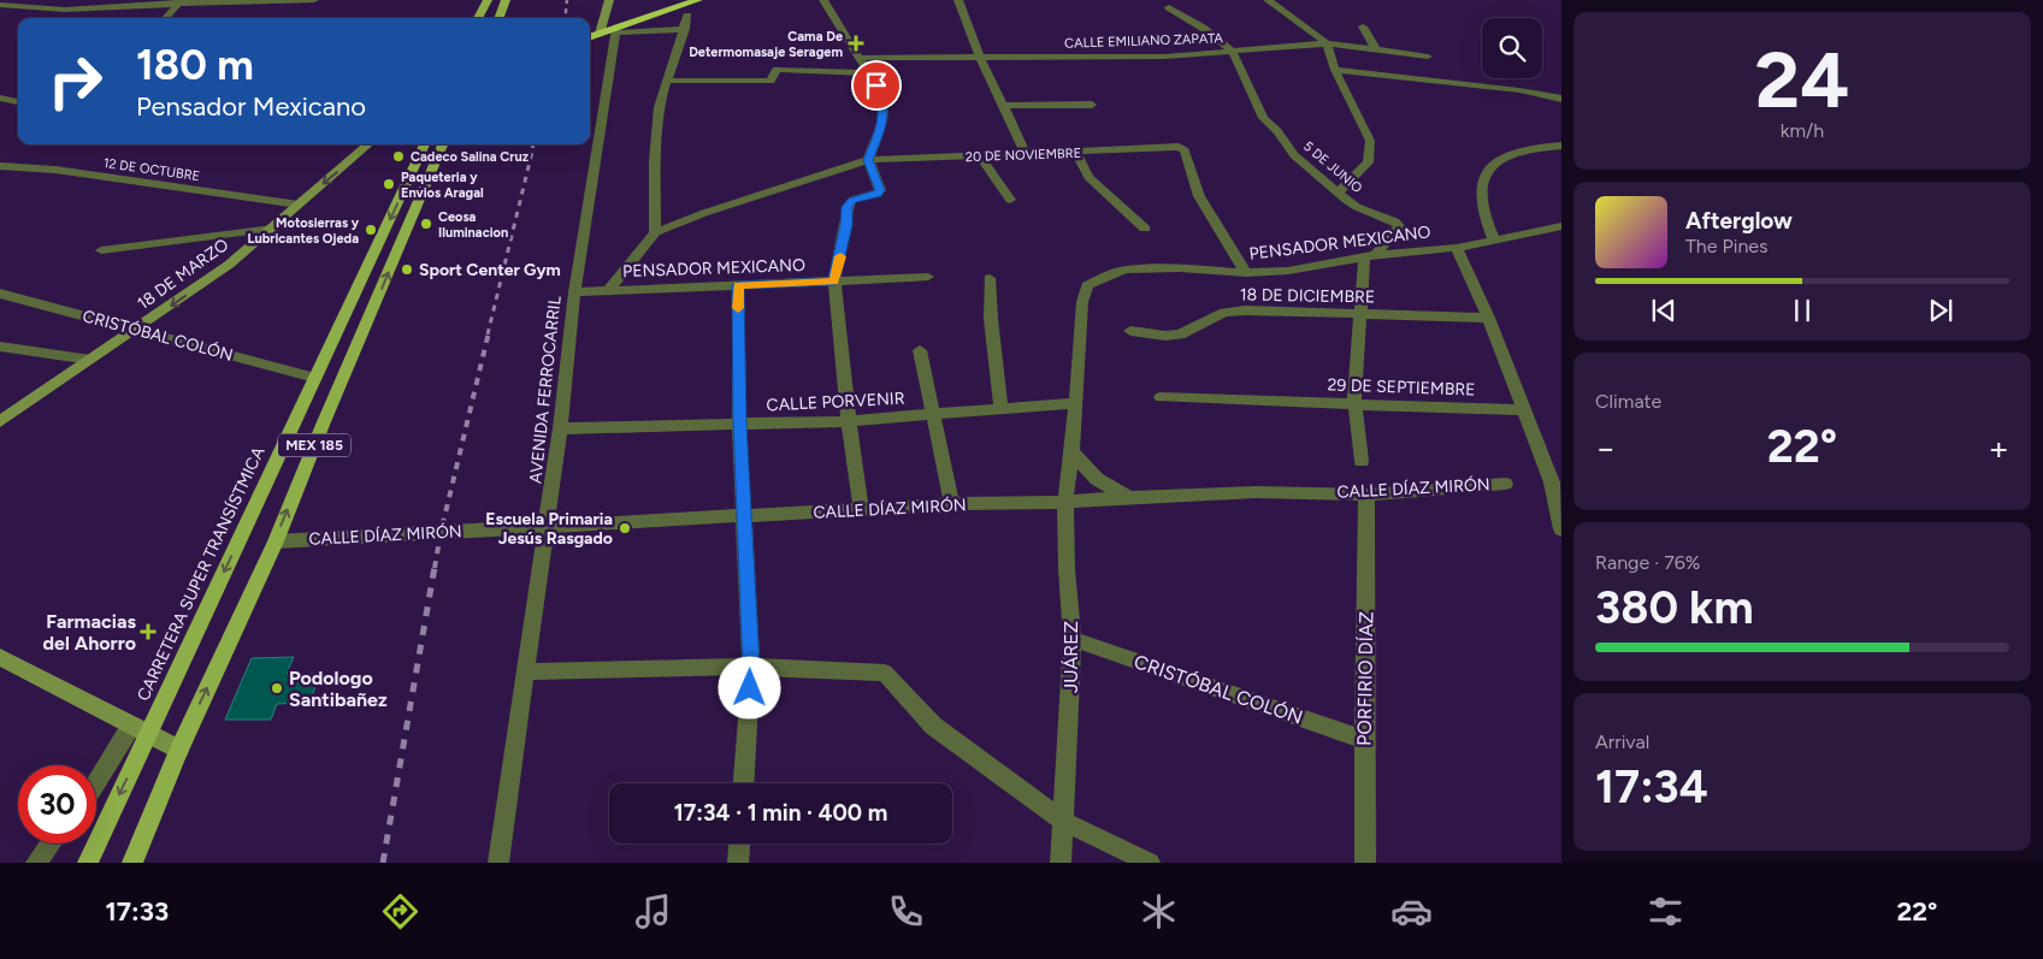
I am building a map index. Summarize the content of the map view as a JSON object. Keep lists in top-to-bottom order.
{
  "streets": {
    "main road": ["18 DE MARZO", "MEX 185", "CARRETERA SUPER TRANSÍSTMICA"],
    "street": [
      "CALLE EMILIANO ZAPATA",
      "20 DE NOVIEMBRE",
      "5 DE JUNIO",
      "12 DE OCTUBRE",
      "PENSADOR MEXICANO",
      "18 DE DICIEMBRE",
      "CRISTÓBAL COLÓN",
      "29 DE SEPTIEMBRE",
      "AVENIDA FERROCARRIL",
      "CALLE PORVENIR",
      "CALLE DÍAZ MIRÓN",
      "JUÁREZ",
      "PORFIRIO DÍAZ"
    ]
  },
  "crossings": [
    ["CALLE EMILIANO ZAPATA", "5 DE JUNIO"],
    ["20 DE NOVIEMBRE", "PENSADOR MEXICANO"],
    ["5 DE JUNIO", "PENSADOR MEXICANO"],
    ["12 DE OCTUBRE", "18 DE MARZO"],
    ["PENSADOR MEXICANO", "AVENIDA FERROCARRIL"],
    ["PENSADOR MEXICANO", "JUÁREZ"],
    ["18 DE MARZO", "CRISTÓBAL COLÓN"],
    ["CRISTÓBAL COLÓN", "CARRETERA SUPER TRANSÍSTMICA"],
    ["CRISTÓBAL COLÓN", "JUÁREZ"],
    ["CRISTÓBAL COLÓN", "PORFIRIO DÍAZ"],
    ["AVENIDA FERROCARRIL", "CALLE PORVENIR"],
    ["AVENIDA FERROCARRIL", "CALLE DÍAZ MIRÓN"],
    ["CALLE PORVENIR", "JUÁREZ"],
    ["MEX 185", "CALLE DÍAZ MIRÓN"],
    ["CALLE DÍAZ MIRÓN", "JUÁREZ"],
    ["CALLE DÍAZ MIRÓN", "PORFIRIO DÍAZ"]
  ],
  "one_way": ["18 DE MARZO"],
  "places": {
    "health": ["Cama De Determomasaje Seragem", "Farmacias del Ahorro"],
    "other": [
      "Cadeco Salina Cruz",
      "Paqueteria y Envios Aragal",
      "Ceosa Iluminacion",
      "Motosierras y Lubricantes Ojeda",
      "Sport Center Gym",
      "Escuela Primaria Jesús Rasgado",
      "Podologo Santibañez"
    ]
  },
  "page": {
    "tile": [
      ["24", "km/h"],
      "Climate",
      ["Range · 76%", "380 km"],
      ["Arrival", "17:34"]
    ],
    "turn": ["180 m", "Pensador Mexicano"],
    "song": ["Afterglow", "The Pines"],
    "heat": ["−", "22°", "+"],
    "limit": "30",
    "trip": "17:34 · 1 min · 400 m",
    "tabs": ["17:33", "22°"]
  }
}
